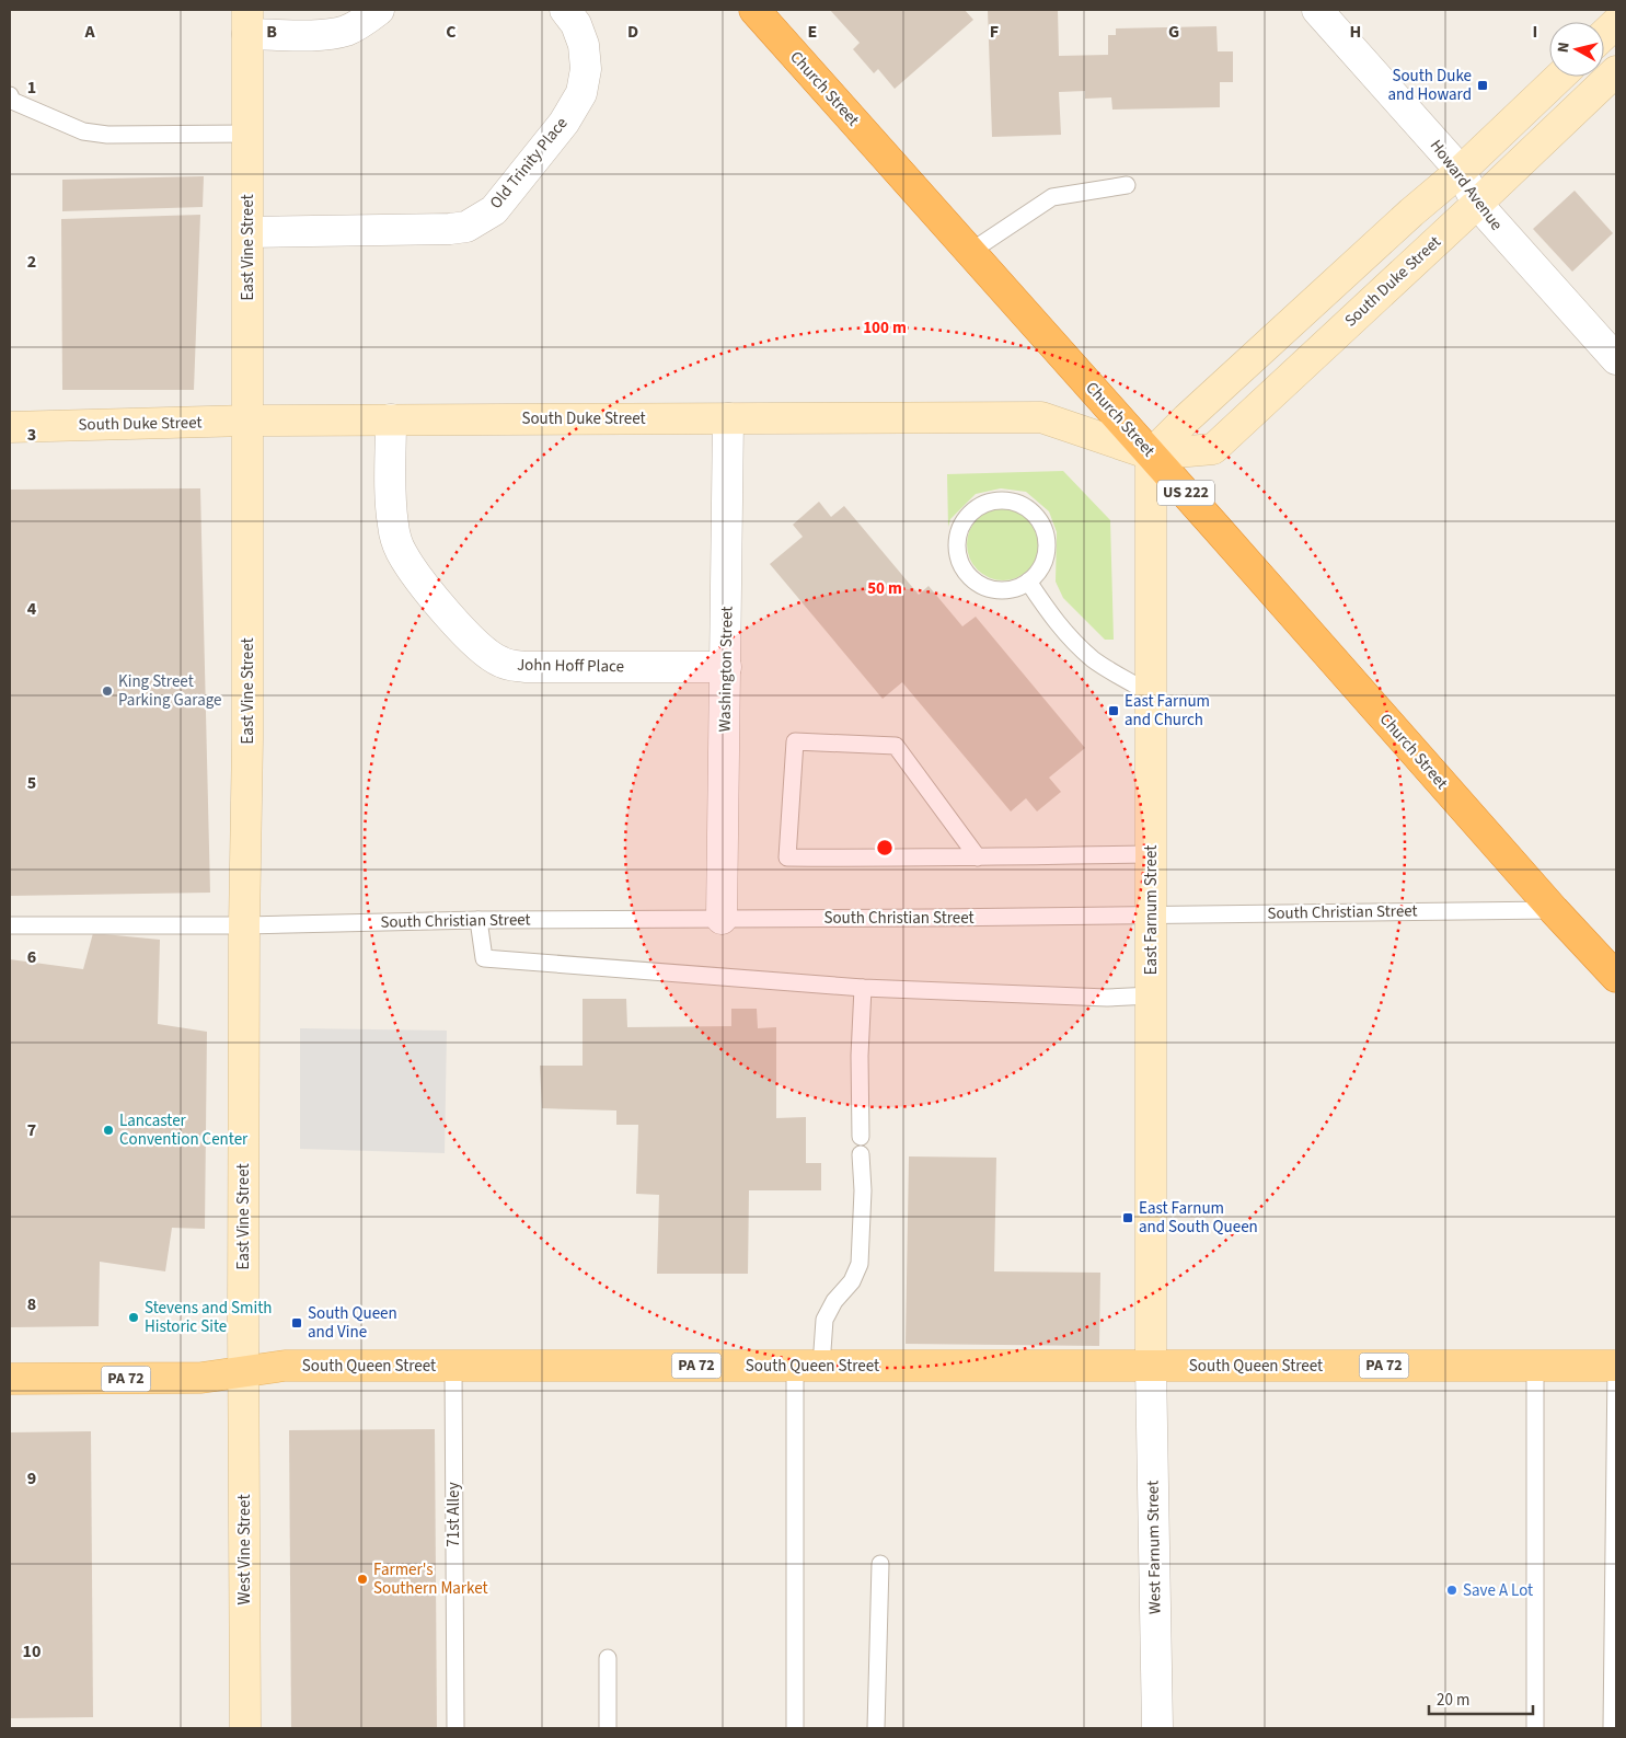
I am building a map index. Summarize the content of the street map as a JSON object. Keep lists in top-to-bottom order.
{
  "streets": {
    "highway": ["Church Street", "US 222"],
    "main road": ["South Queen Street", "PA 72"],
    "street": [
      "Old Trinity Place",
      "Howard Avenue",
      "East Vine Street",
      "South Duke Street",
      "John Hoff Place",
      "Washington Street",
      "East Farnum Street",
      "West Farnum Street",
      "West Vine Street"
    ],
    "lane": ["South Christian Street", "71st Alley"]
  },
  "crossings": [
    ["Church Street", "South Duke Street"],
    ["Church Street", "East Farnum Street"],
    ["Church Street", "South Christian Street"],
    ["Old Trinity Place", "East Vine Street"],
    ["Howard Avenue", "South Duke Street"],
    ["East Vine Street", "South Duke Street"],
    ["East Vine Street", "South Christian Street"],
    ["East Vine Street", "South Queen Street"],
    ["East Vine Street", "West Vine Street"],
    ["South Duke Street", "John Hoff Place"],
    ["South Duke Street", "Washington Street"],
    ["South Duke Street", "East Farnum Street"],
    ["John Hoff Place", "Washington Street"],
    ["Washington Street", "South Christian Street"],
    ["East Farnum Street", "South Christian Street"],
    ["East Farnum Street", "South Queen Street"],
    ["East Farnum Street", "West Farnum Street"],
    ["South Queen Street", "71st Alley"],
    ["South Queen Street", "West Farnum Street"],
    ["South Queen Street", "West Vine Street"]
  ],
  "places": {
    "transit": [
      "South Duke and Howard",
      "East Farnum and Church",
      "East Farnum and South Queen",
      "South Queen and Vine"
    ],
    "other": [
      "King Street Parking Garage",
      "Lancaster Convention Center",
      "Stevens and Smith Historic Site",
      "Farmer's Southern Market",
      "Save A Lot"
    ]
  },
  "scale_bar": "20 m",
  "north": "left",
  "grid": {
    "columns": [
      "A",
      "B",
      "C",
      "D",
      "E",
      "F",
      "G",
      "H",
      "I"
    ],
    "rows": [
      "1",
      "2",
      "3",
      "4",
      "5",
      "6",
      "7",
      "8",
      "9",
      "10"
    ]
  },
  "rings": ["100 m", "50 m"]
}
